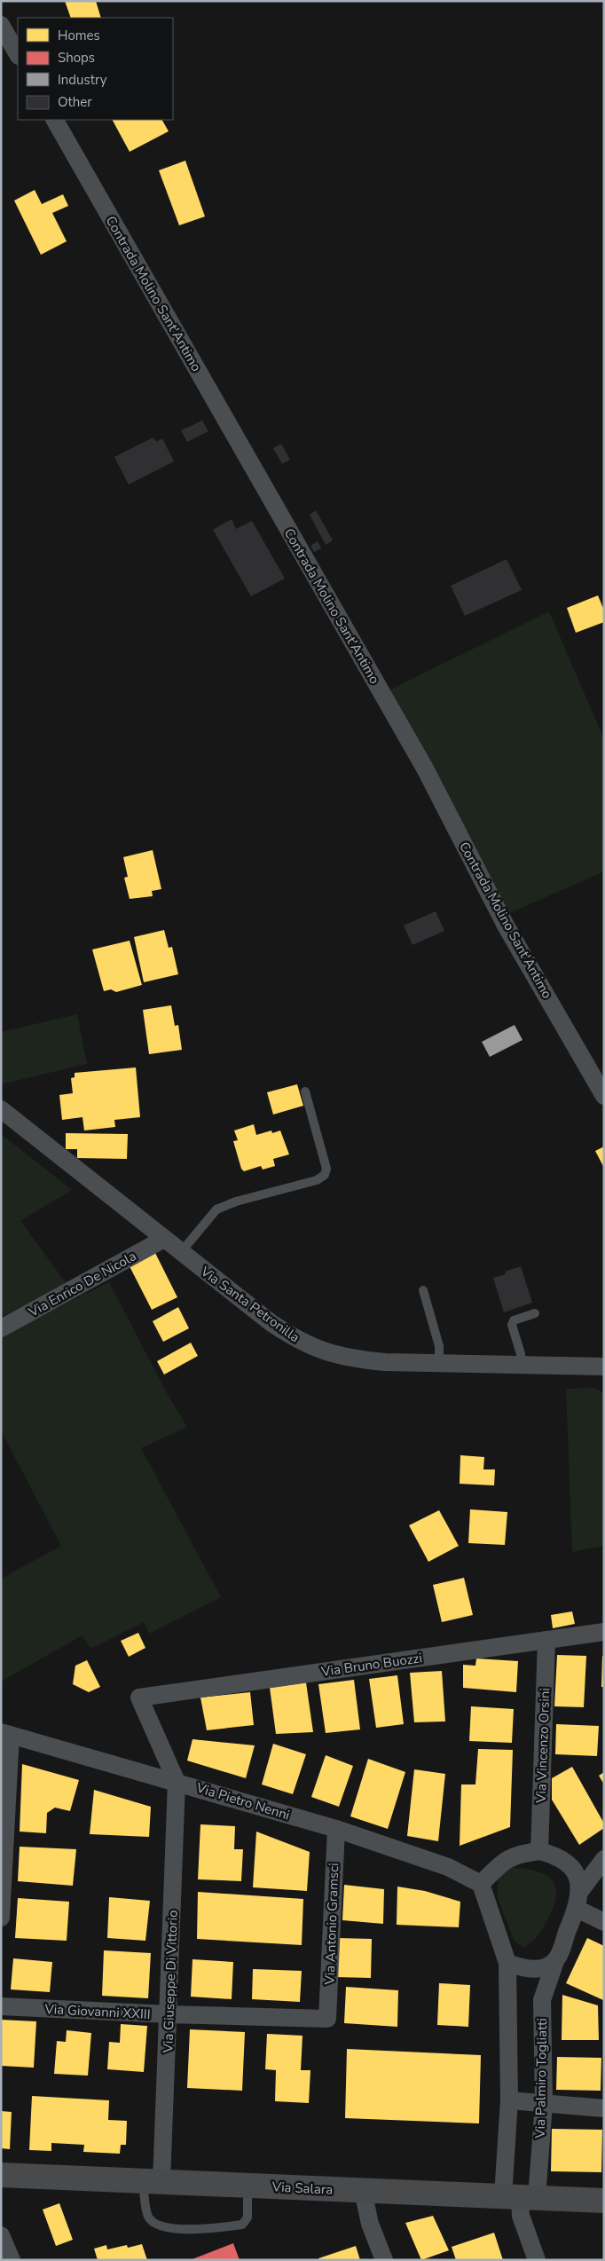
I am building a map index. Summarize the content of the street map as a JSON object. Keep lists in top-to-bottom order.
{
  "streets": {
    "main road": ["Via Salara"],
    "street": [
      "Contrada Molino Sant'Antimo",
      "Via Enrico De Nicola",
      "Via Santa Petronilla",
      "Via Bruno Buozzi",
      "Via Vincenzo Orsini",
      "Via Pietro Nenni",
      "Via Antonio Gramsci",
      "Via Giuseppe Di Vittorio",
      "Via Giovanni XXIII",
      "Via Palmiro Togliatti"
    ]
  },
  "crossings": [
    ["Via Enrico De Nicola", "Via Santa Petronilla"],
    ["Via Bruno Buozzi", "Via Vincenzo Orsini"],
    ["Via Bruno Buozzi", "Via Pietro Nenni"],
    ["Via Bruno Buozzi", "Via Giuseppe Di Vittorio"],
    ["Via Vincenzo Orsini", "Via Pietro Nenni"],
    ["Via Vincenzo Orsini", "Via Palmiro Togliatti"],
    ["Via Pietro Nenni", "Via Antonio Gramsci"],
    ["Via Pietro Nenni", "Via Giuseppe Di Vittorio"],
    ["Via Pietro Nenni", "Via Palmiro Togliatti"],
    ["Via Antonio Gramsci", "Via Giovanni XXIII"],
    ["Via Giuseppe Di Vittorio", "Via Giovanni XXIII"],
    ["Via Giuseppe Di Vittorio", "Via Salara"],
    ["Via Palmiro Togliatti", "Via Salara"]
  ],
  "legend": [
    "Homes",
    "Shops",
    "Industry",
    "Other"
  ]
}
